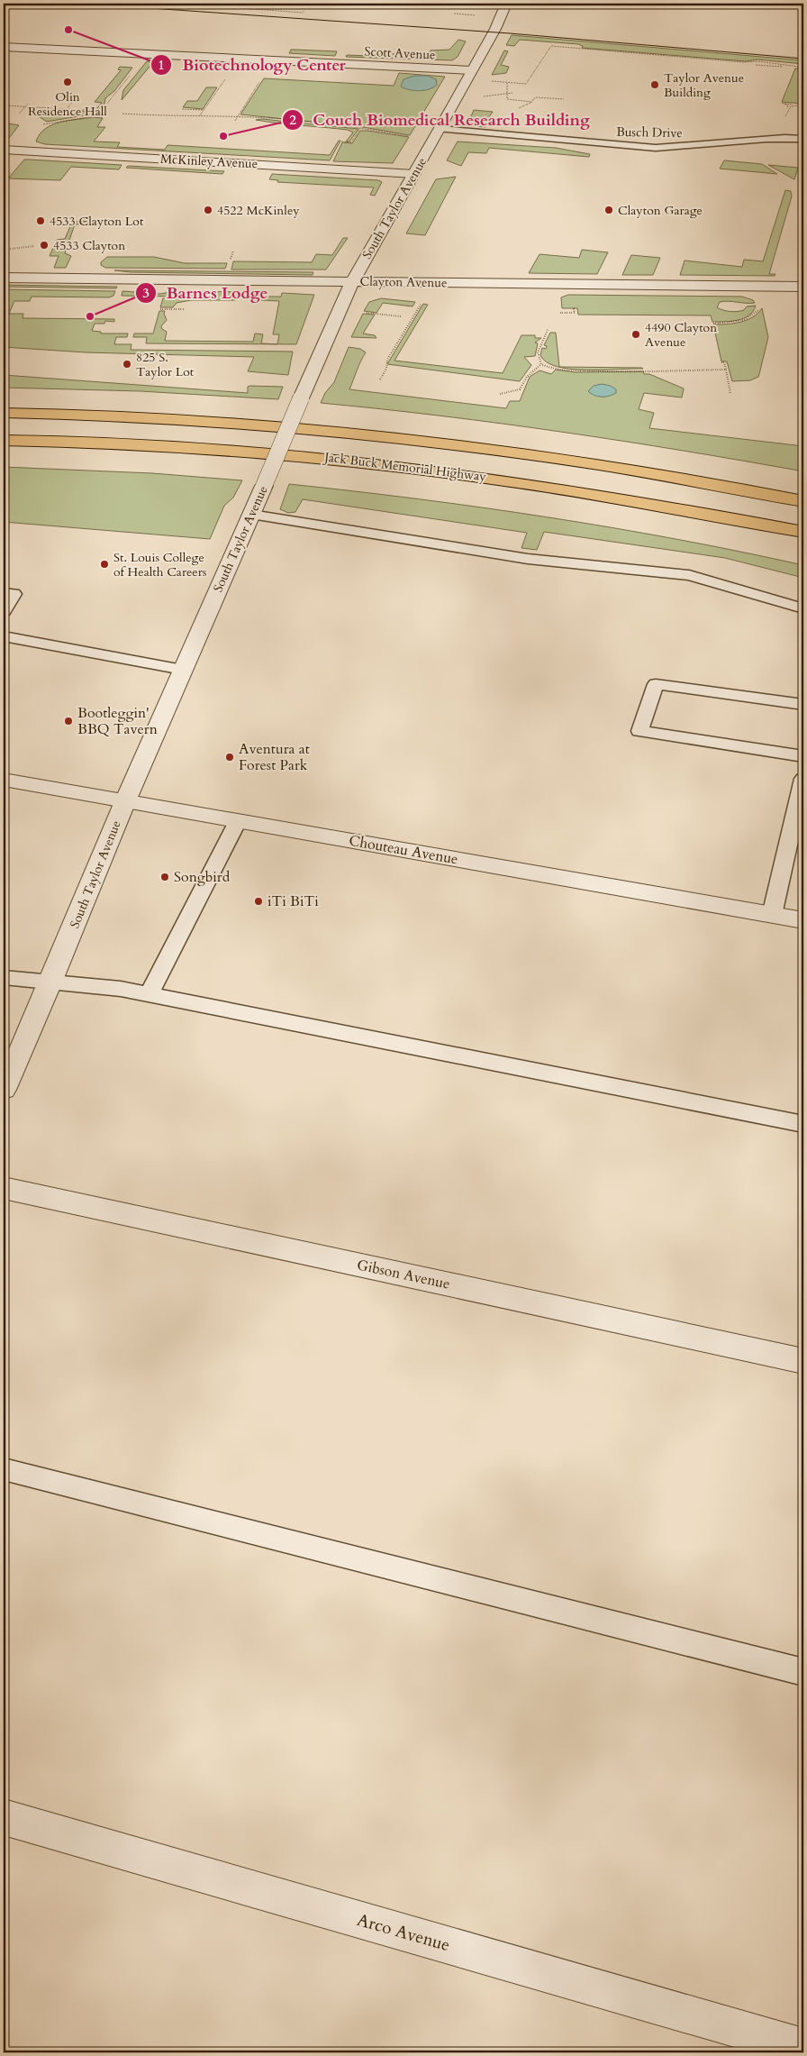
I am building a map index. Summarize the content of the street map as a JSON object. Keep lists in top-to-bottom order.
{
  "streets": {
    "highway": ["Jack Buck Memorial Highway"],
    "street": [
      "Scott Avenue",
      "McKinley Avenue",
      "South Taylor Avenue",
      "Clayton Avenue",
      "Chouteau Avenue",
      "Gibson Avenue",
      "Arco Avenue"
    ],
    "lane": ["Busch Drive"]
  },
  "crossings": [
    ["Scott Avenue", "South Taylor Avenue"],
    ["Busch Drive", "South Taylor Avenue"],
    ["McKinley Avenue", "South Taylor Avenue"],
    ["South Taylor Avenue", "Clayton Avenue"],
    ["South Taylor Avenue", "Chouteau Avenue"]
  ],
  "places": [
    "Biotechnology Center",
    "Olin Residence Hall",
    "Taylor Avenue Building",
    "Couch Biomedical Research Building",
    "4522 McKinley",
    "Clayton Garage",
    "4533 Clayton Lot",
    "4533 Clayton",
    "Barnes Lodge",
    "4490 Clayton Avenue",
    "825 S. Taylor Lot",
    "St. Louis College of Health Careers",
    "Bootleggin' BBQ Tavern",
    "Aventura at Forest Park",
    "Songbird",
    "iTi BiTi"
  ]
}
